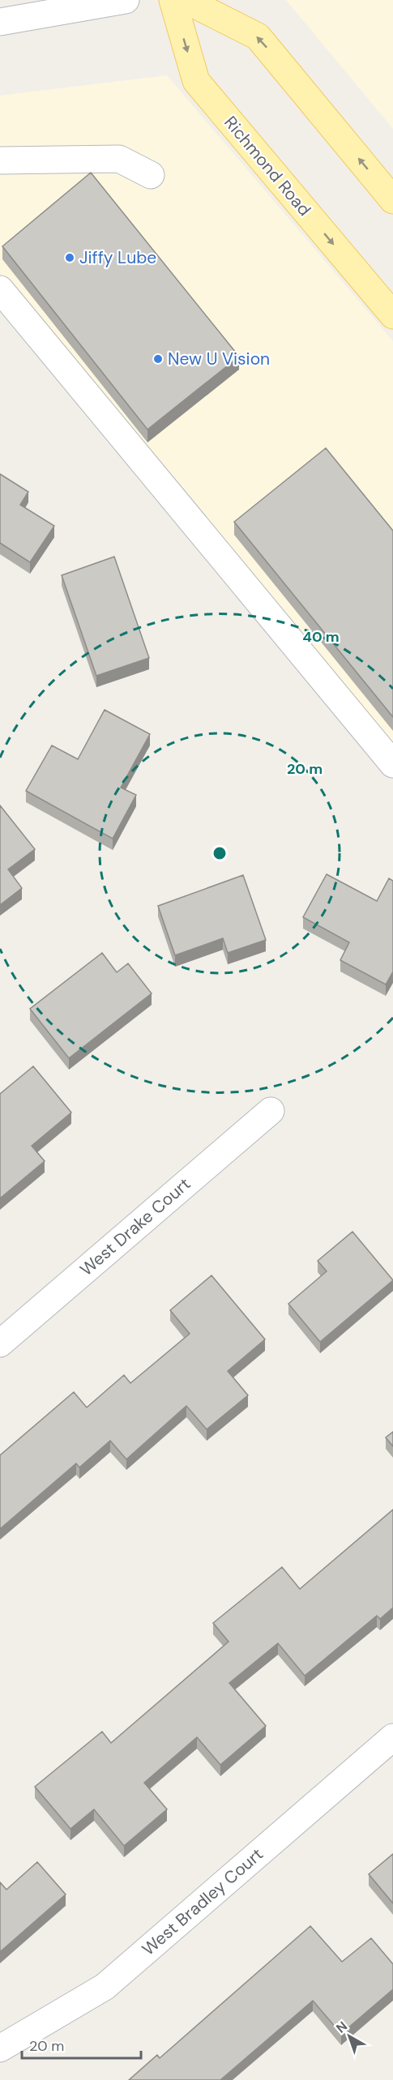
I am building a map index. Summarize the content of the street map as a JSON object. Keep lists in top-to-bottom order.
{
  "streets": {
    "main road": ["Richmond Road"],
    "street": ["West Drake Court", "West Bradley Court"]
  },
  "places": ["Jiffy Lube", "New U Vision"],
  "scale_bar": "20 m",
  "north": "top left",
  "rings": ["40 m", "20 m"]
}
